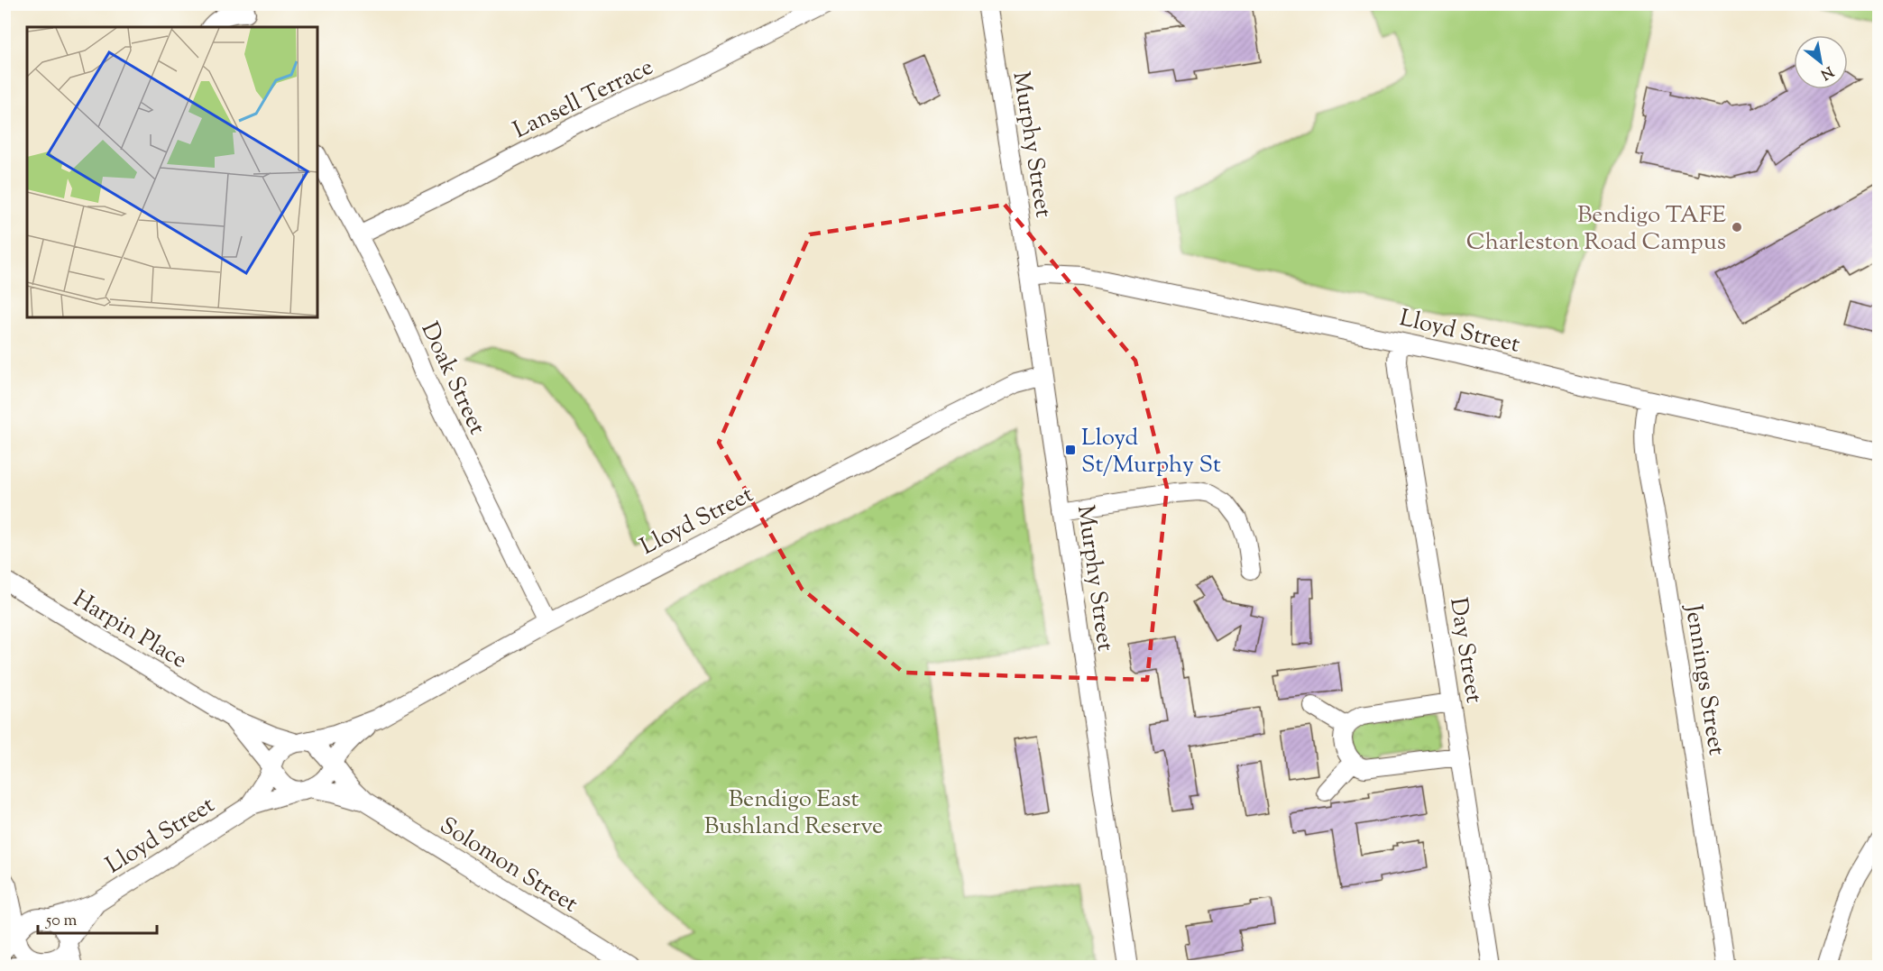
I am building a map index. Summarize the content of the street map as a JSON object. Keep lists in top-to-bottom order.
{
  "streets": {
    "street": [
      "Lansell Terrace",
      "Murphy Street",
      "Lloyd Street",
      "Doak Street",
      "Harpin Place",
      "Day Street",
      "Jennings Street",
      "Solomon Street"
    ]
  },
  "crossings": [
    ["Lansell Terrace", "Doak Street"],
    ["Murphy Street", "Lloyd Street"],
    ["Lloyd Street", "Doak Street"],
    ["Lloyd Street", "Harpin Place"],
    ["Lloyd Street", "Day Street"],
    ["Lloyd Street", "Jennings Street"],
    ["Lloyd Street", "Solomon Street"],
    ["Harpin Place", "Solomon Street"]
  ],
  "parks": ["Bendigo East Bushland Reserve"],
  "places": {
    "other": ["Bendigo TAFE Charleston Road Campus"],
    "transit": ["Lloyd St/Murphy St"]
  },
  "scale_bar": "50 m",
  "north": "bottom right"
}
